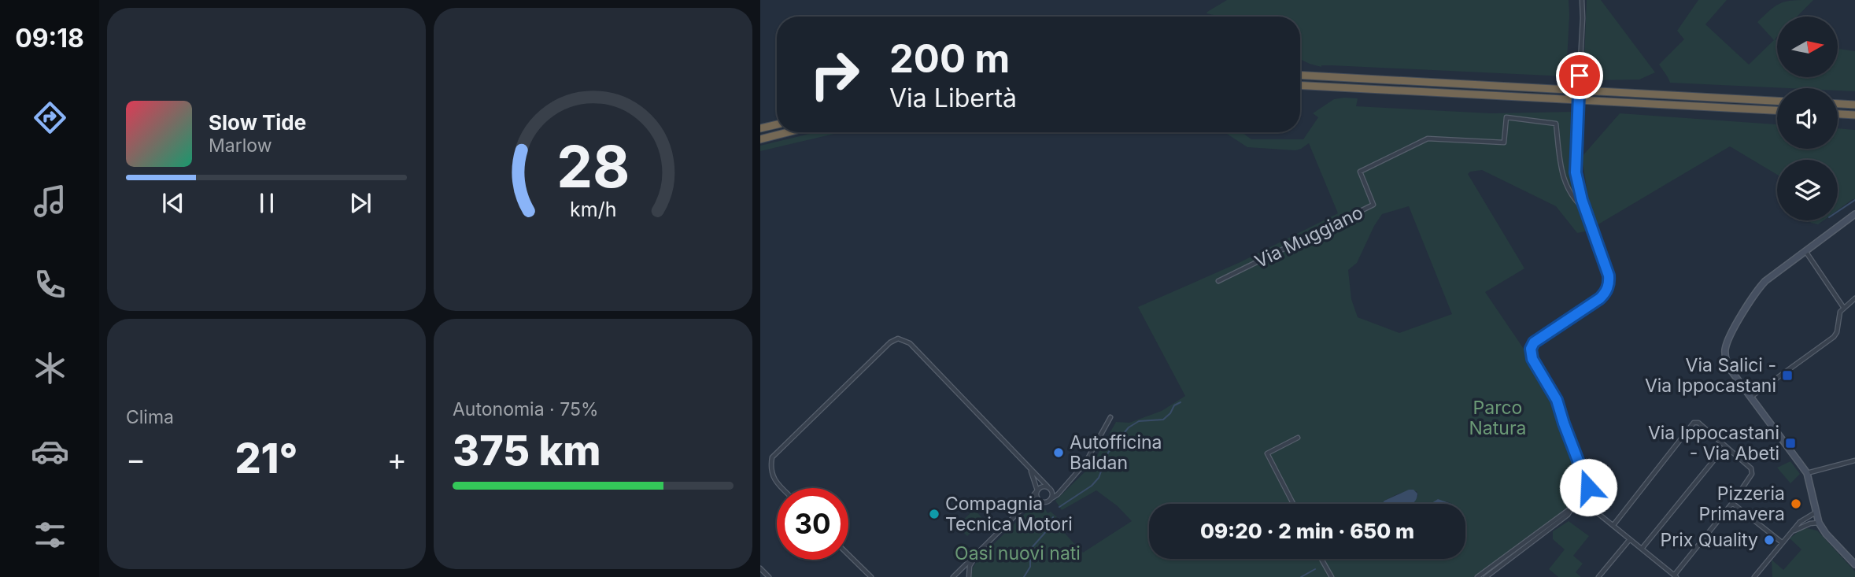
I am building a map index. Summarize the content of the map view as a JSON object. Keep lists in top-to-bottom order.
{
  "streets": {
    "street": ["Via Muggiano"]
  },
  "parks": ["Parco Natura", "Oasi nuovi nati"],
  "places": {
    "transit": ["Via Salici - Via Ippocastani", "Via Ippocastani - Via Abeti"],
    "other": [
      "Autofficina Baldan",
      "Pizzeria Primavera",
      "Compagnia Tecnica Motori",
      "Prix Quality"
    ]
  },
  "north": "right",
  "page": {
    "tabs": "09:18",
    "turn": ["200 m", "Via Libertà"],
    "song": ["Slow Tide", "Marlow"],
    "tile": [
      "Clima",
      ["Autonomia · 75%", "375 km"]
    ],
    "heat": ["−", "21°", "+"],
    "limit": "30",
    "trip": "09:20 · 2 min · 650 m",
    "gauge": ["28", "km/h"]
  }
}
